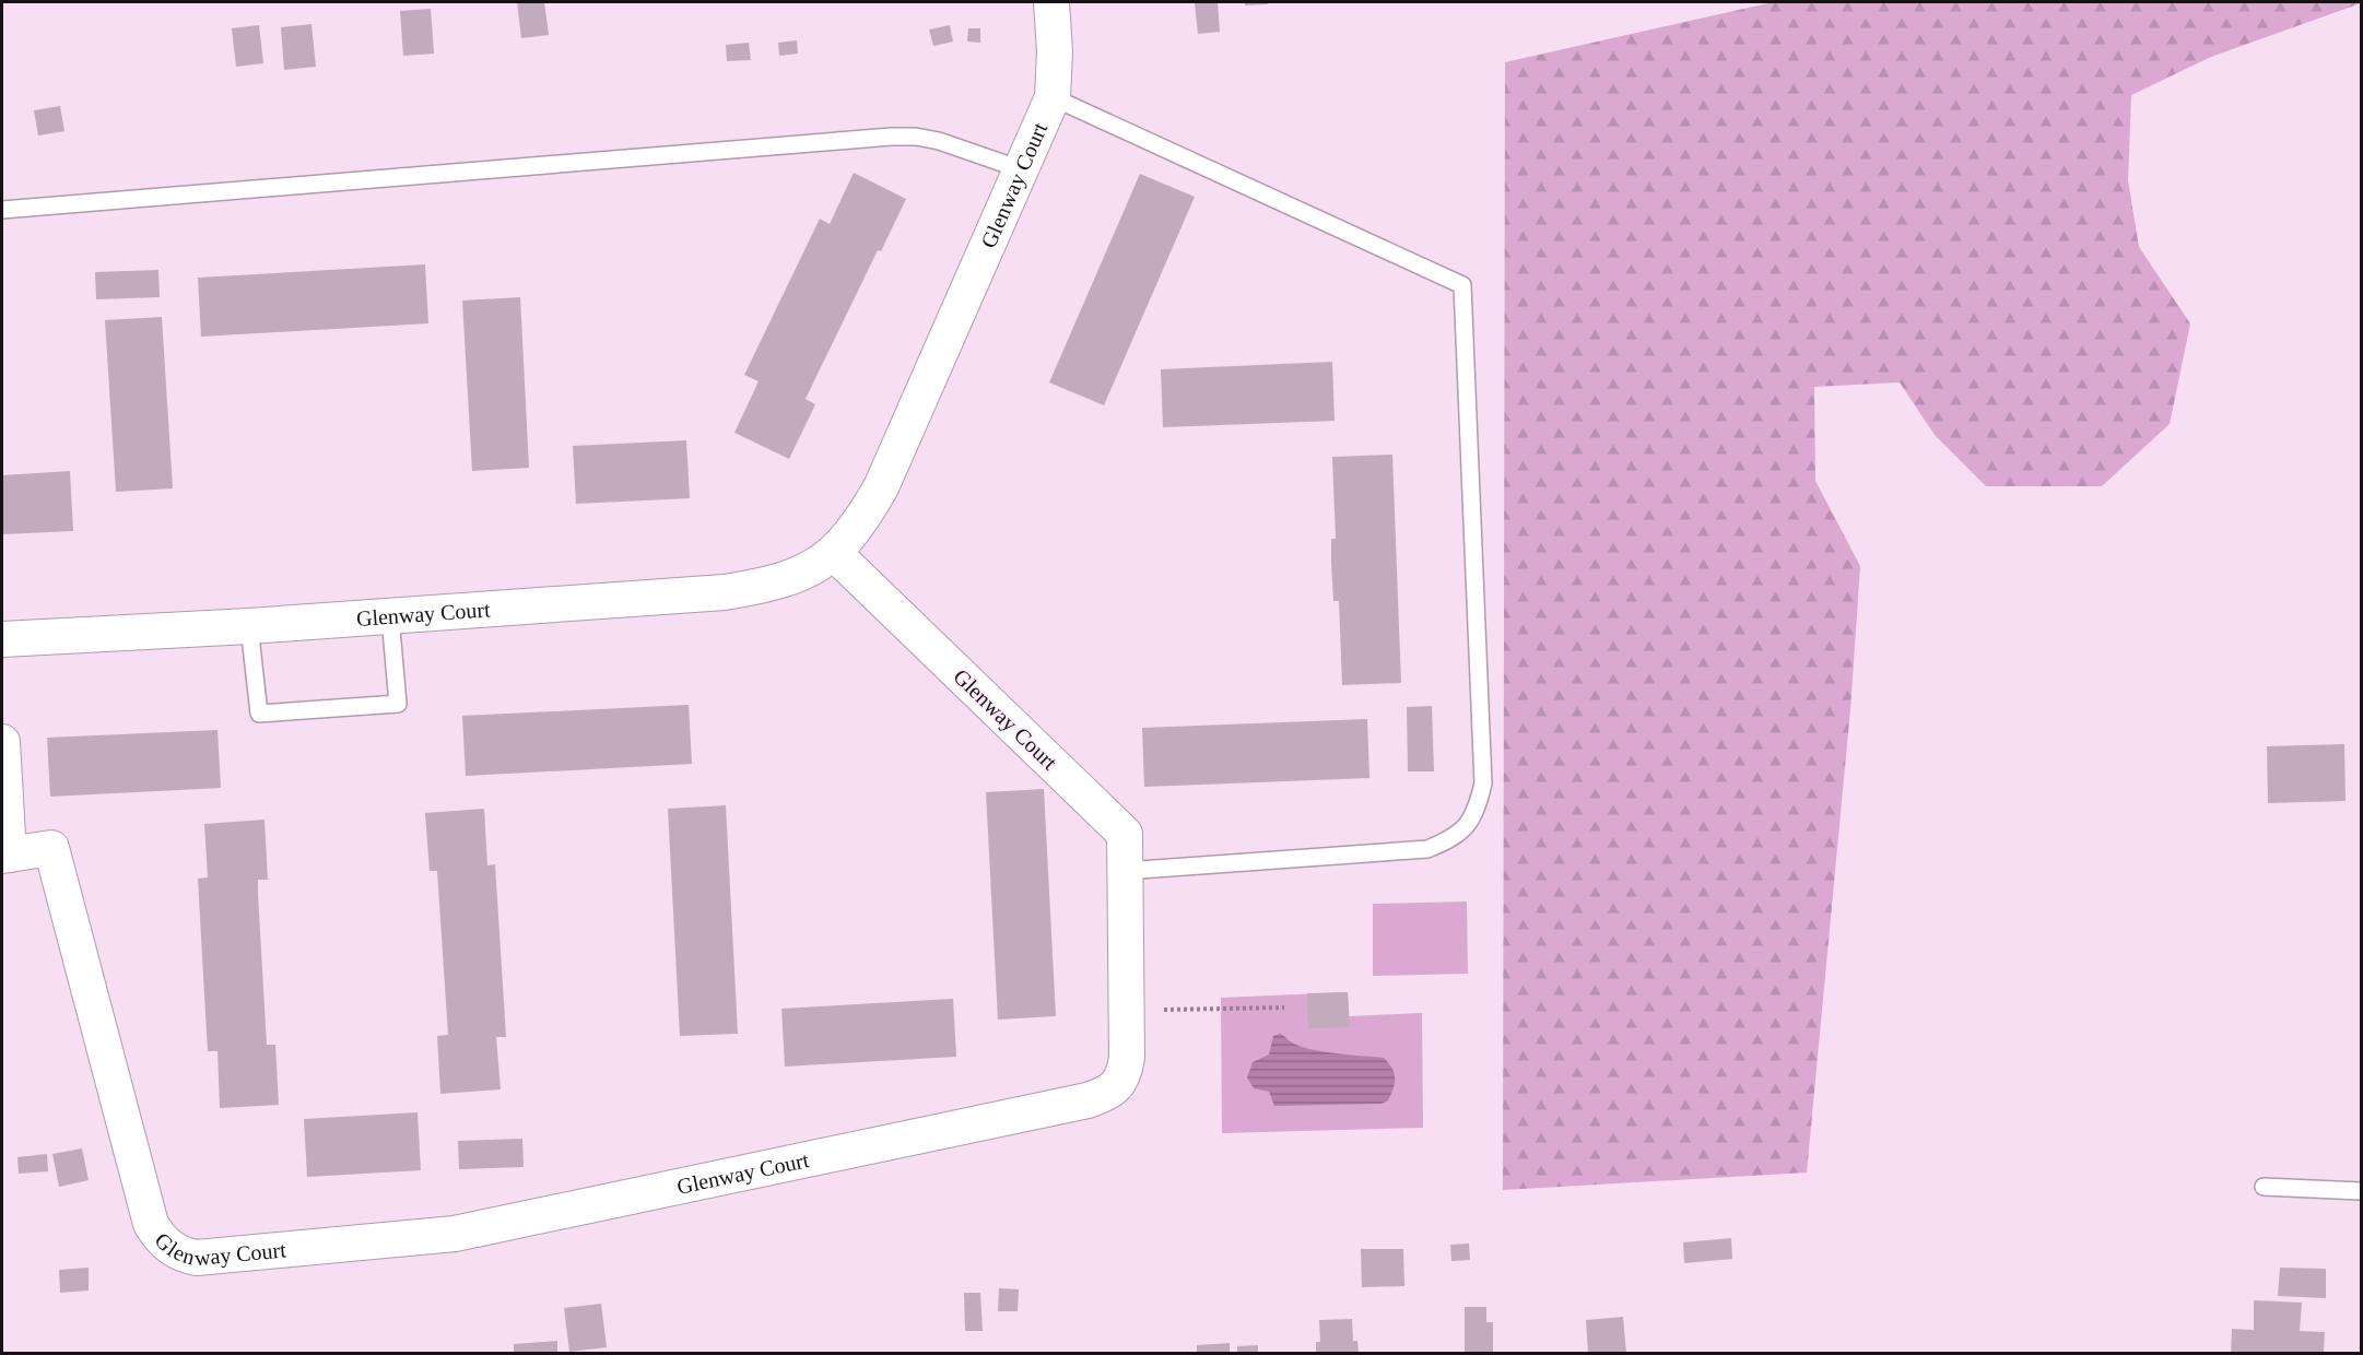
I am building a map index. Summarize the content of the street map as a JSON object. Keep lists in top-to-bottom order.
{
  "streets": {
    "street": ["Glenway Court"]
  }
}
